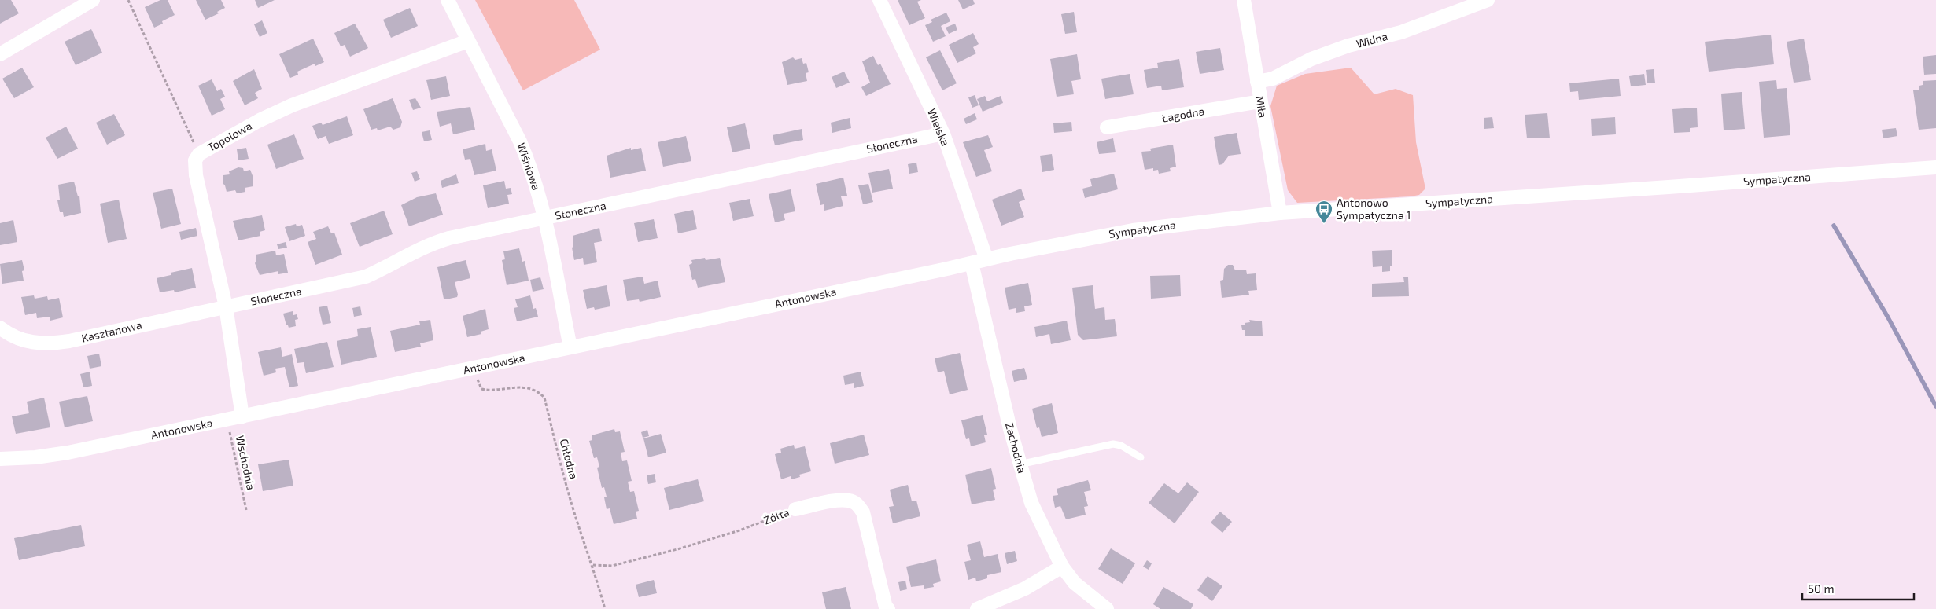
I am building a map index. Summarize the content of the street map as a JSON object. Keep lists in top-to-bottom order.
{
  "streets": {
    "street": [
      "Widna",
      "Miła",
      "Łagodna",
      "Wiejska",
      "Topolowa",
      "Słoneczna",
      "Wiśniowa",
      "Sympatyczna",
      "Antonowska",
      "Kasztanowa",
      "Zachodnia",
      "Żółta"
    ],
    "path": ["Chłodna", "Wschodnia"]
  },
  "crossings": [
    ["Widna", "Miła"],
    ["Miła", "Łagodna"],
    ["Miła", "Sympatyczna"],
    ["Wiejska", "Słoneczna"],
    ["Wiejska", "Sympatyczna"],
    ["Wiejska", "Antonowska"],
    ["Topolowa", "Słoneczna"],
    ["Topolowa", "Wiśniowa"],
    ["Topolowa", "Antonowska"],
    ["Topolowa", "Kasztanowa"],
    ["Słoneczna", "Wiśniowa"],
    ["Słoneczna", "Kasztanowa"],
    ["Wiśniowa", "Antonowska"],
    ["Sympatyczna", "Antonowska"],
    ["Antonowska", "Zachodnia"],
    ["Antonowska", "Chłodna"],
    ["Antonowska", "Wschodnia"],
    ["Chłodna", "Żółta"]
  ],
  "places": {
    "bus stop": ["Antonowo Sympatyczna 1"]
  },
  "scale_bar": "50 m"
}
